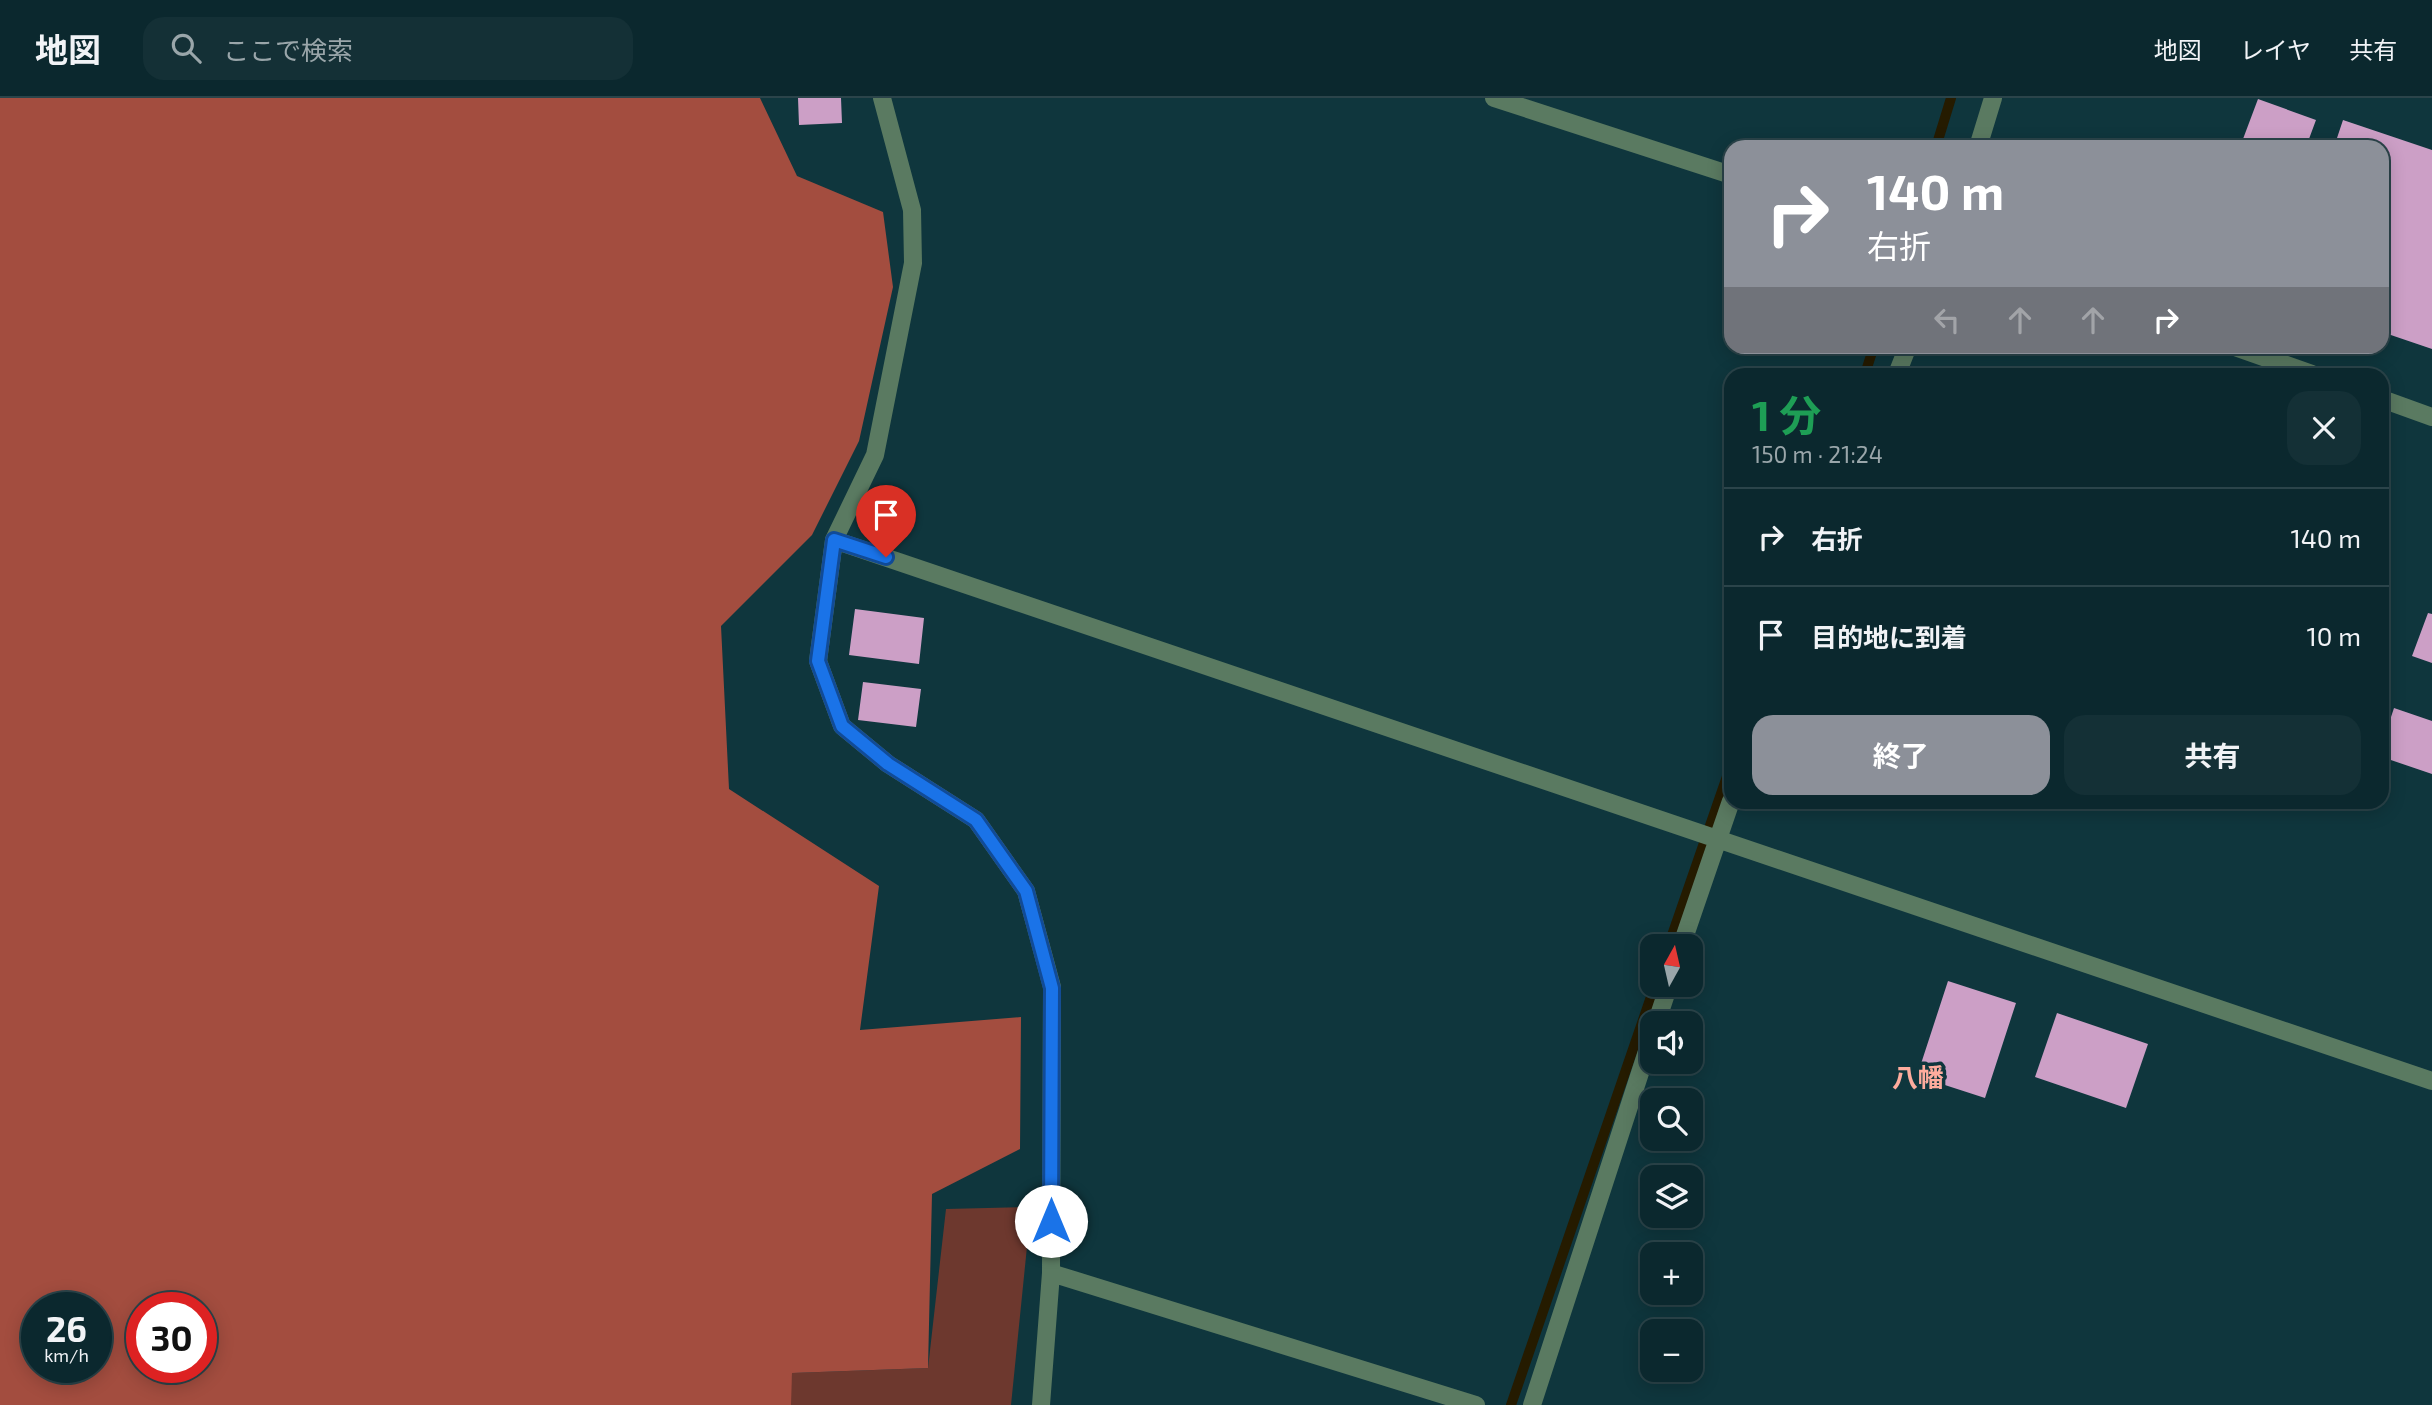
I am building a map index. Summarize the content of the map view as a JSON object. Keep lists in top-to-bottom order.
{
  "districts": ["八幡"],
  "north": "top",
  "page": {
    "header": "地図",
    "search": "ここで検索",
    "nav": ["地図", "レイヤ", "共有"],
    "turn": ["140 m", "右折"],
    "heading": ["1 分", "150 m · 21:24"],
    "list": [
      {
        "name": "右折",
        "value": "140 m"
      },
      {
        "name": "目的地に到着",
        "value": "10 m"
      }
    ],
    "buttons": ["終了", "共有"],
    "map_buttons": ["+", "−"],
    "speed": "26 km/h",
    "limit": "30"
  }
}
